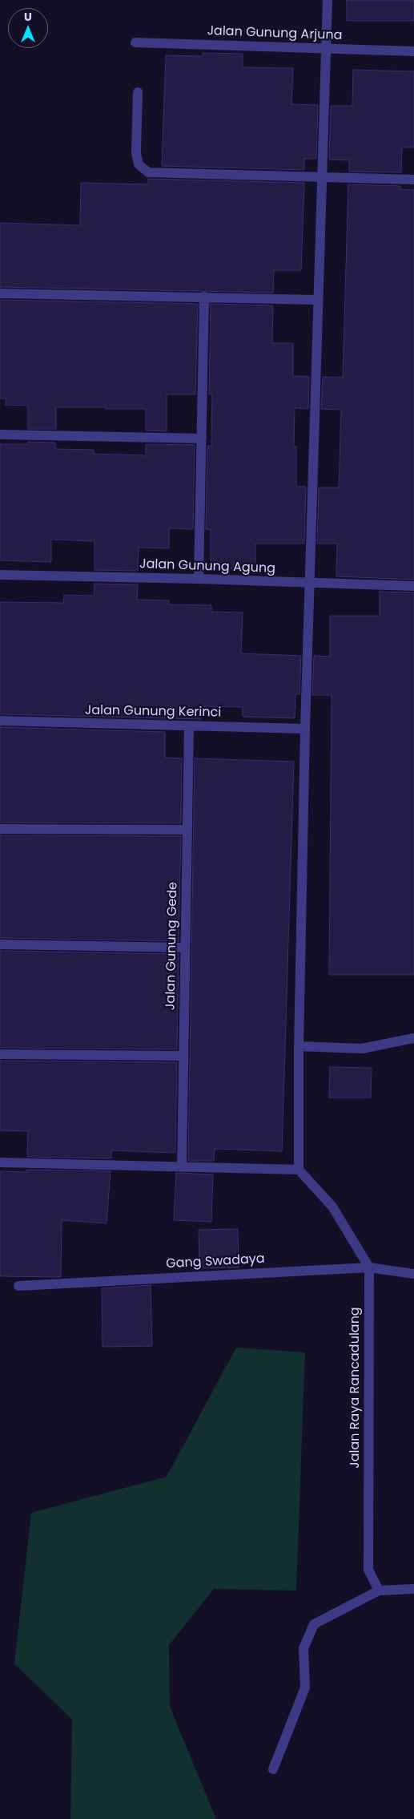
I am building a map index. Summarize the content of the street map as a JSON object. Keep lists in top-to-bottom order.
{
  "streets": {
    "street": [
      "Jalan Gunung Arjuna",
      "Jalan Gunung Agung",
      "Jalan Gunung Kerinci",
      "Jalan Gunung Gede",
      "Gang Swadaya",
      "Jalan Raya Rancadulang"
    ]
  },
  "crossings": [
    ["Jalan Gunung Kerinci", "Jalan Gunung Gede"],
    ["Gang Swadaya", "Jalan Raya Rancadulang"]
  ],
  "north": "top"
}
